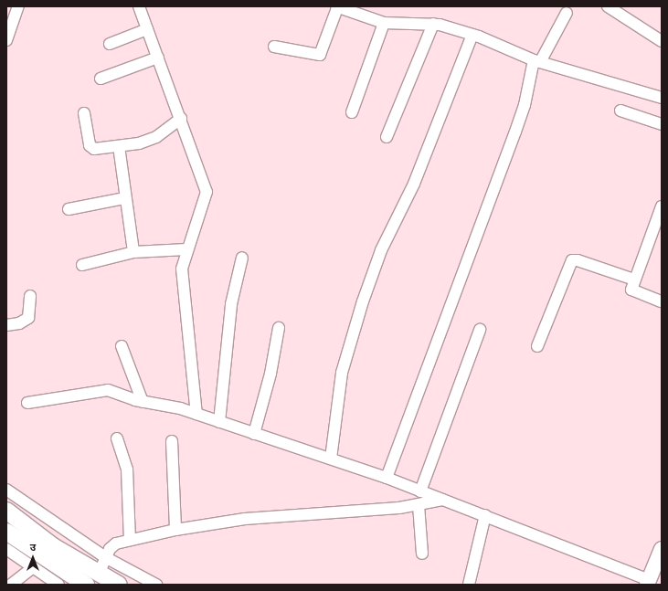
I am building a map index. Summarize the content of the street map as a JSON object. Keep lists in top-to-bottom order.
{
  "north": "top"
}
